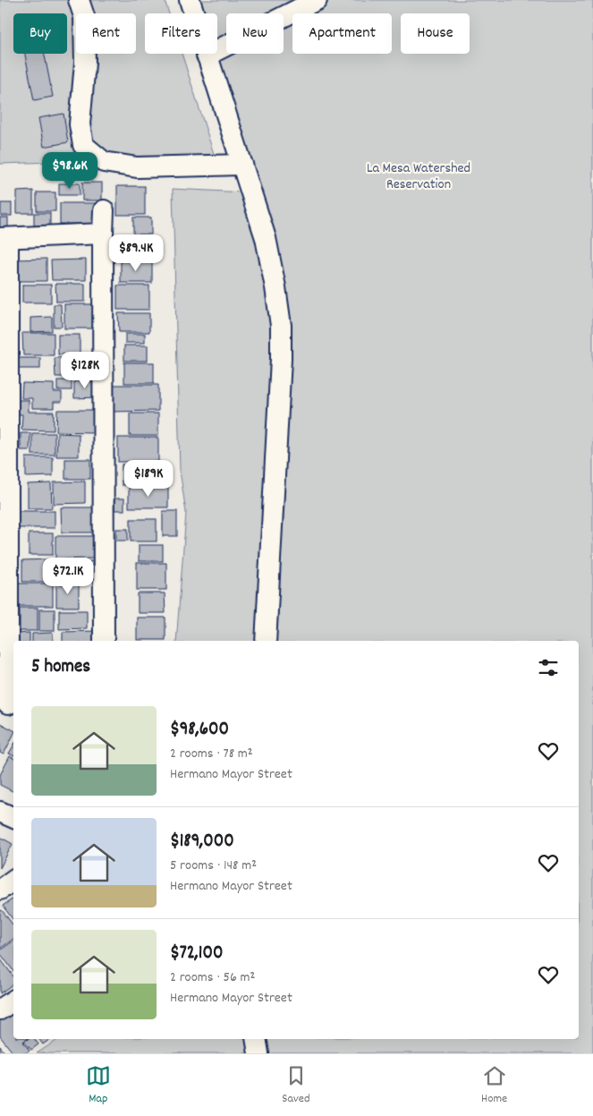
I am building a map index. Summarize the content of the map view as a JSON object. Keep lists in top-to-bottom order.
{
  "parks": ["La Mesa Watershed Reservation"],
  "page": {
    "chip": [
      "Buy",
      "Rent",
      "Filters",
      "New",
      "Apartment",
      "House"
    ],
    "price": [
      "$98.6K",
      "$89.4K",
      "$128K",
      "$189K",
      "$72.1K"
    ],
    "heading": "5 homes",
    "list": [
      {
        "name": "$98,600",
        "note": "2 rooms · 78 m² · Hermano Mayor Street"
      },
      {
        "name": "$189,000",
        "note": "5 rooms · 148 m² · Hermano Mayor Street"
      },
      {
        "name": "$72,100",
        "note": "2 rooms · 56 m² · Hermano Mayor Street"
      }
    ],
    "tabs": ["Map", "Saved", "Home"]
  }
}
